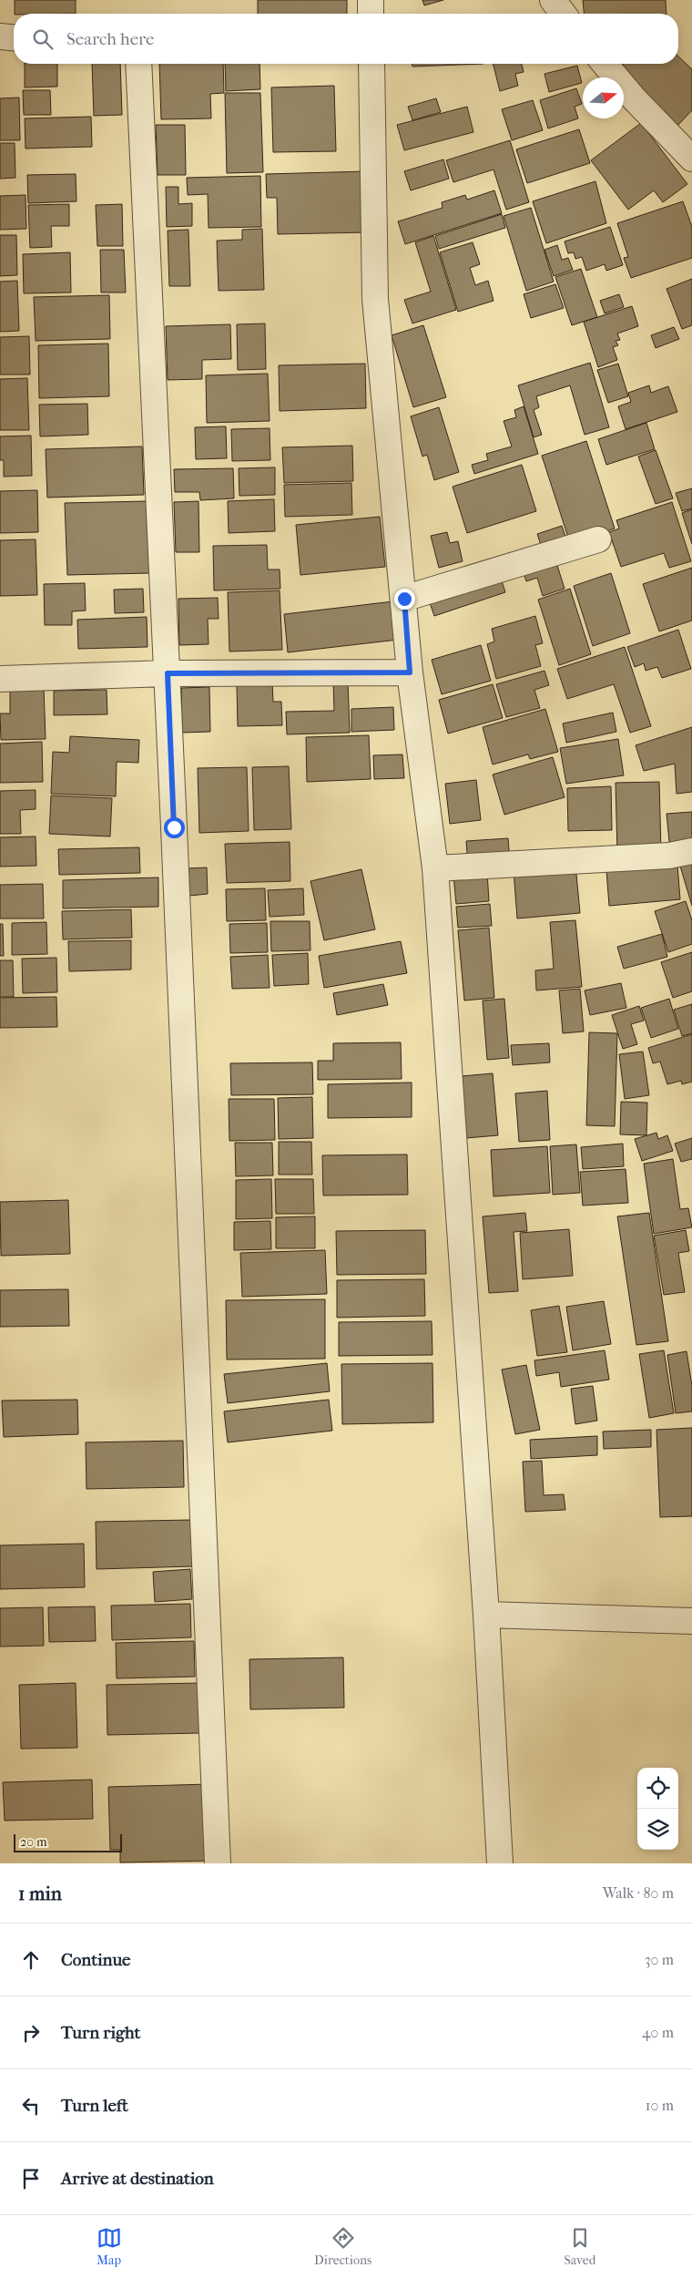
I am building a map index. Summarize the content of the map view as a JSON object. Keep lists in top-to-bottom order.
{
  "scale_bar": "20 m",
  "north": "right",
  "page": {
    "search": "Search here",
    "scale": "20 m",
    "heading": ["1 min", "Walk · 80 m"],
    "list": [
      ["Continue", "30 m"],
      ["Turn right", "40 m"],
      ["Turn left", "10 m"],
      "Arrive at destination"
    ],
    "nav": ["Map", "Directions", "Saved"]
  }
}
